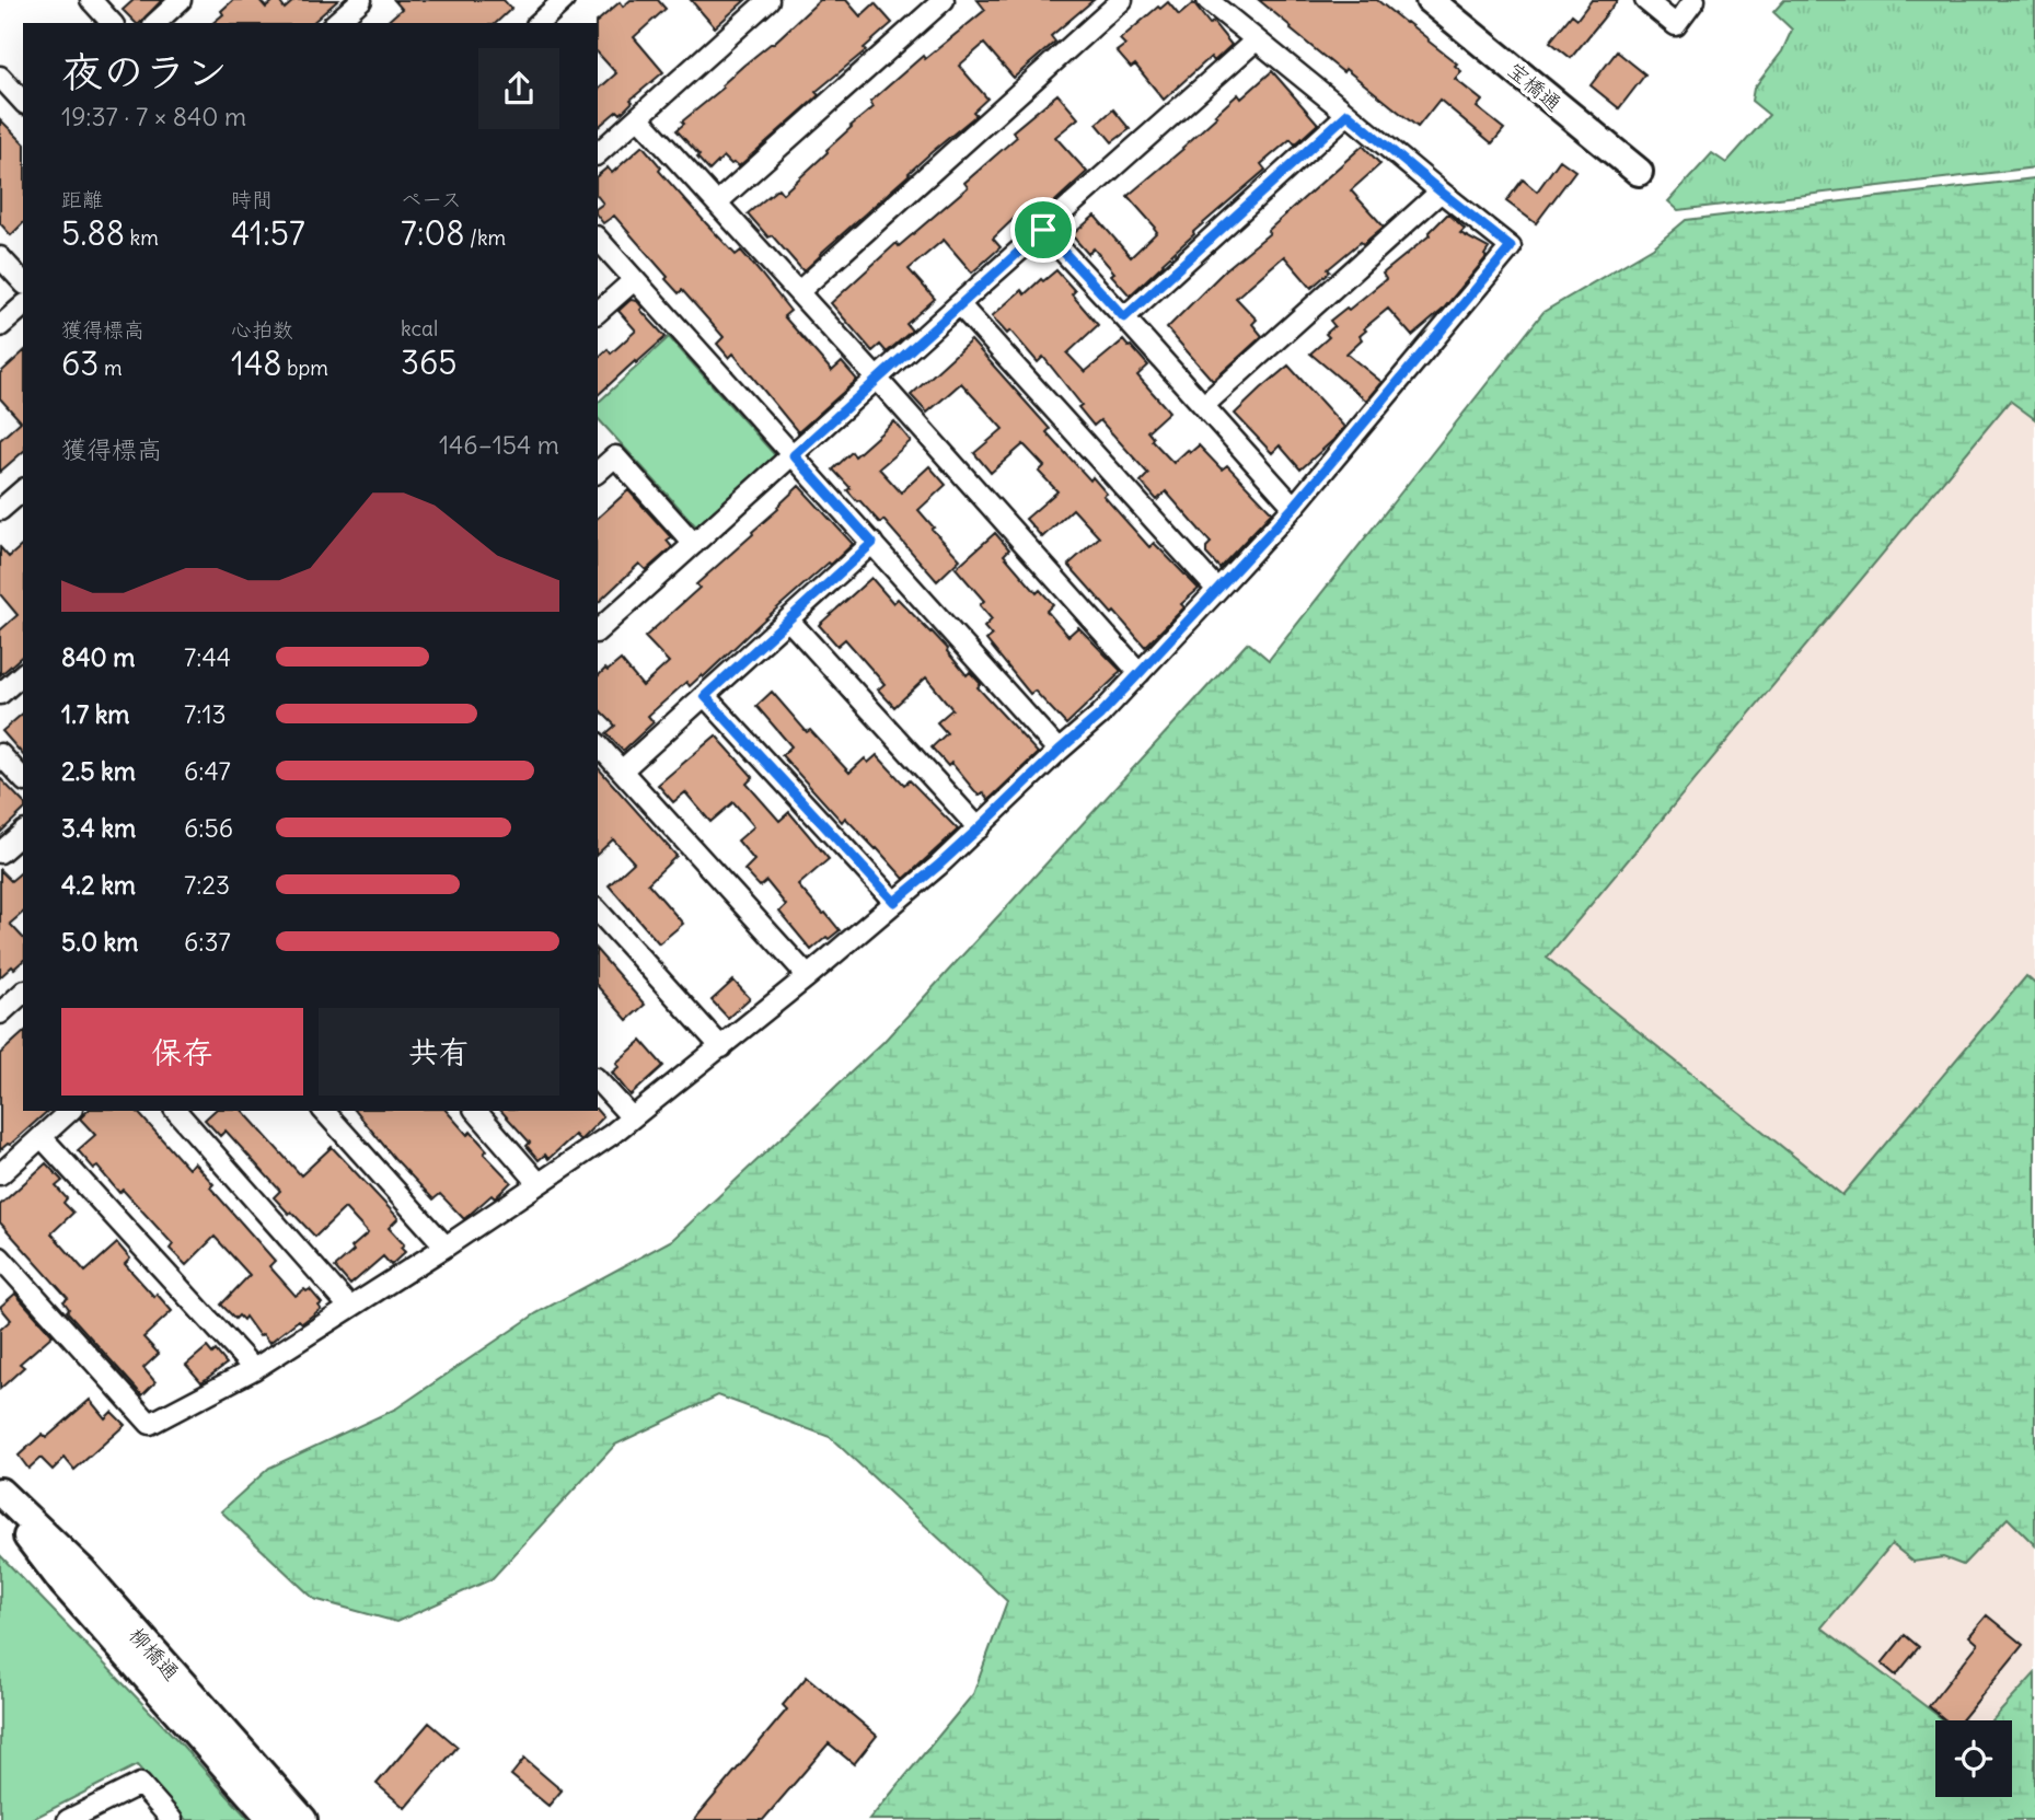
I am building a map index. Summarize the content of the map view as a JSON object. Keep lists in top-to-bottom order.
{
  "streets": {
    "street": ["宝橋通", "柳橋通"]
  },
  "page": {
    "heading": ["夜のラン", "19:37 · 7 × 840 m"],
    "stats": [
      ["距離", "5.88 km"],
      ["時間", "41:57"],
      ["ペース", "7:08 /km"],
      ["獲得標高", "63 m"],
      ["心拍数", "148 bpm"],
      ["kcal", "365"]
    ],
    "chart": ["獲得標高", "146–154 m"],
    "list": [
      {
        "name": "840 m",
        "note": "7:44"
      },
      {
        "name": "1.7 km",
        "note": "7:13"
      },
      {
        "name": "2.5 km",
        "note": "6:47"
      },
      {
        "name": "3.4 km",
        "note": "6:56"
      },
      {
        "name": "4.2 km",
        "note": "7:23"
      },
      {
        "name": "5.0 km",
        "note": "6:37"
      }
    ],
    "buttons": ["保存", "共有"]
  }
}
